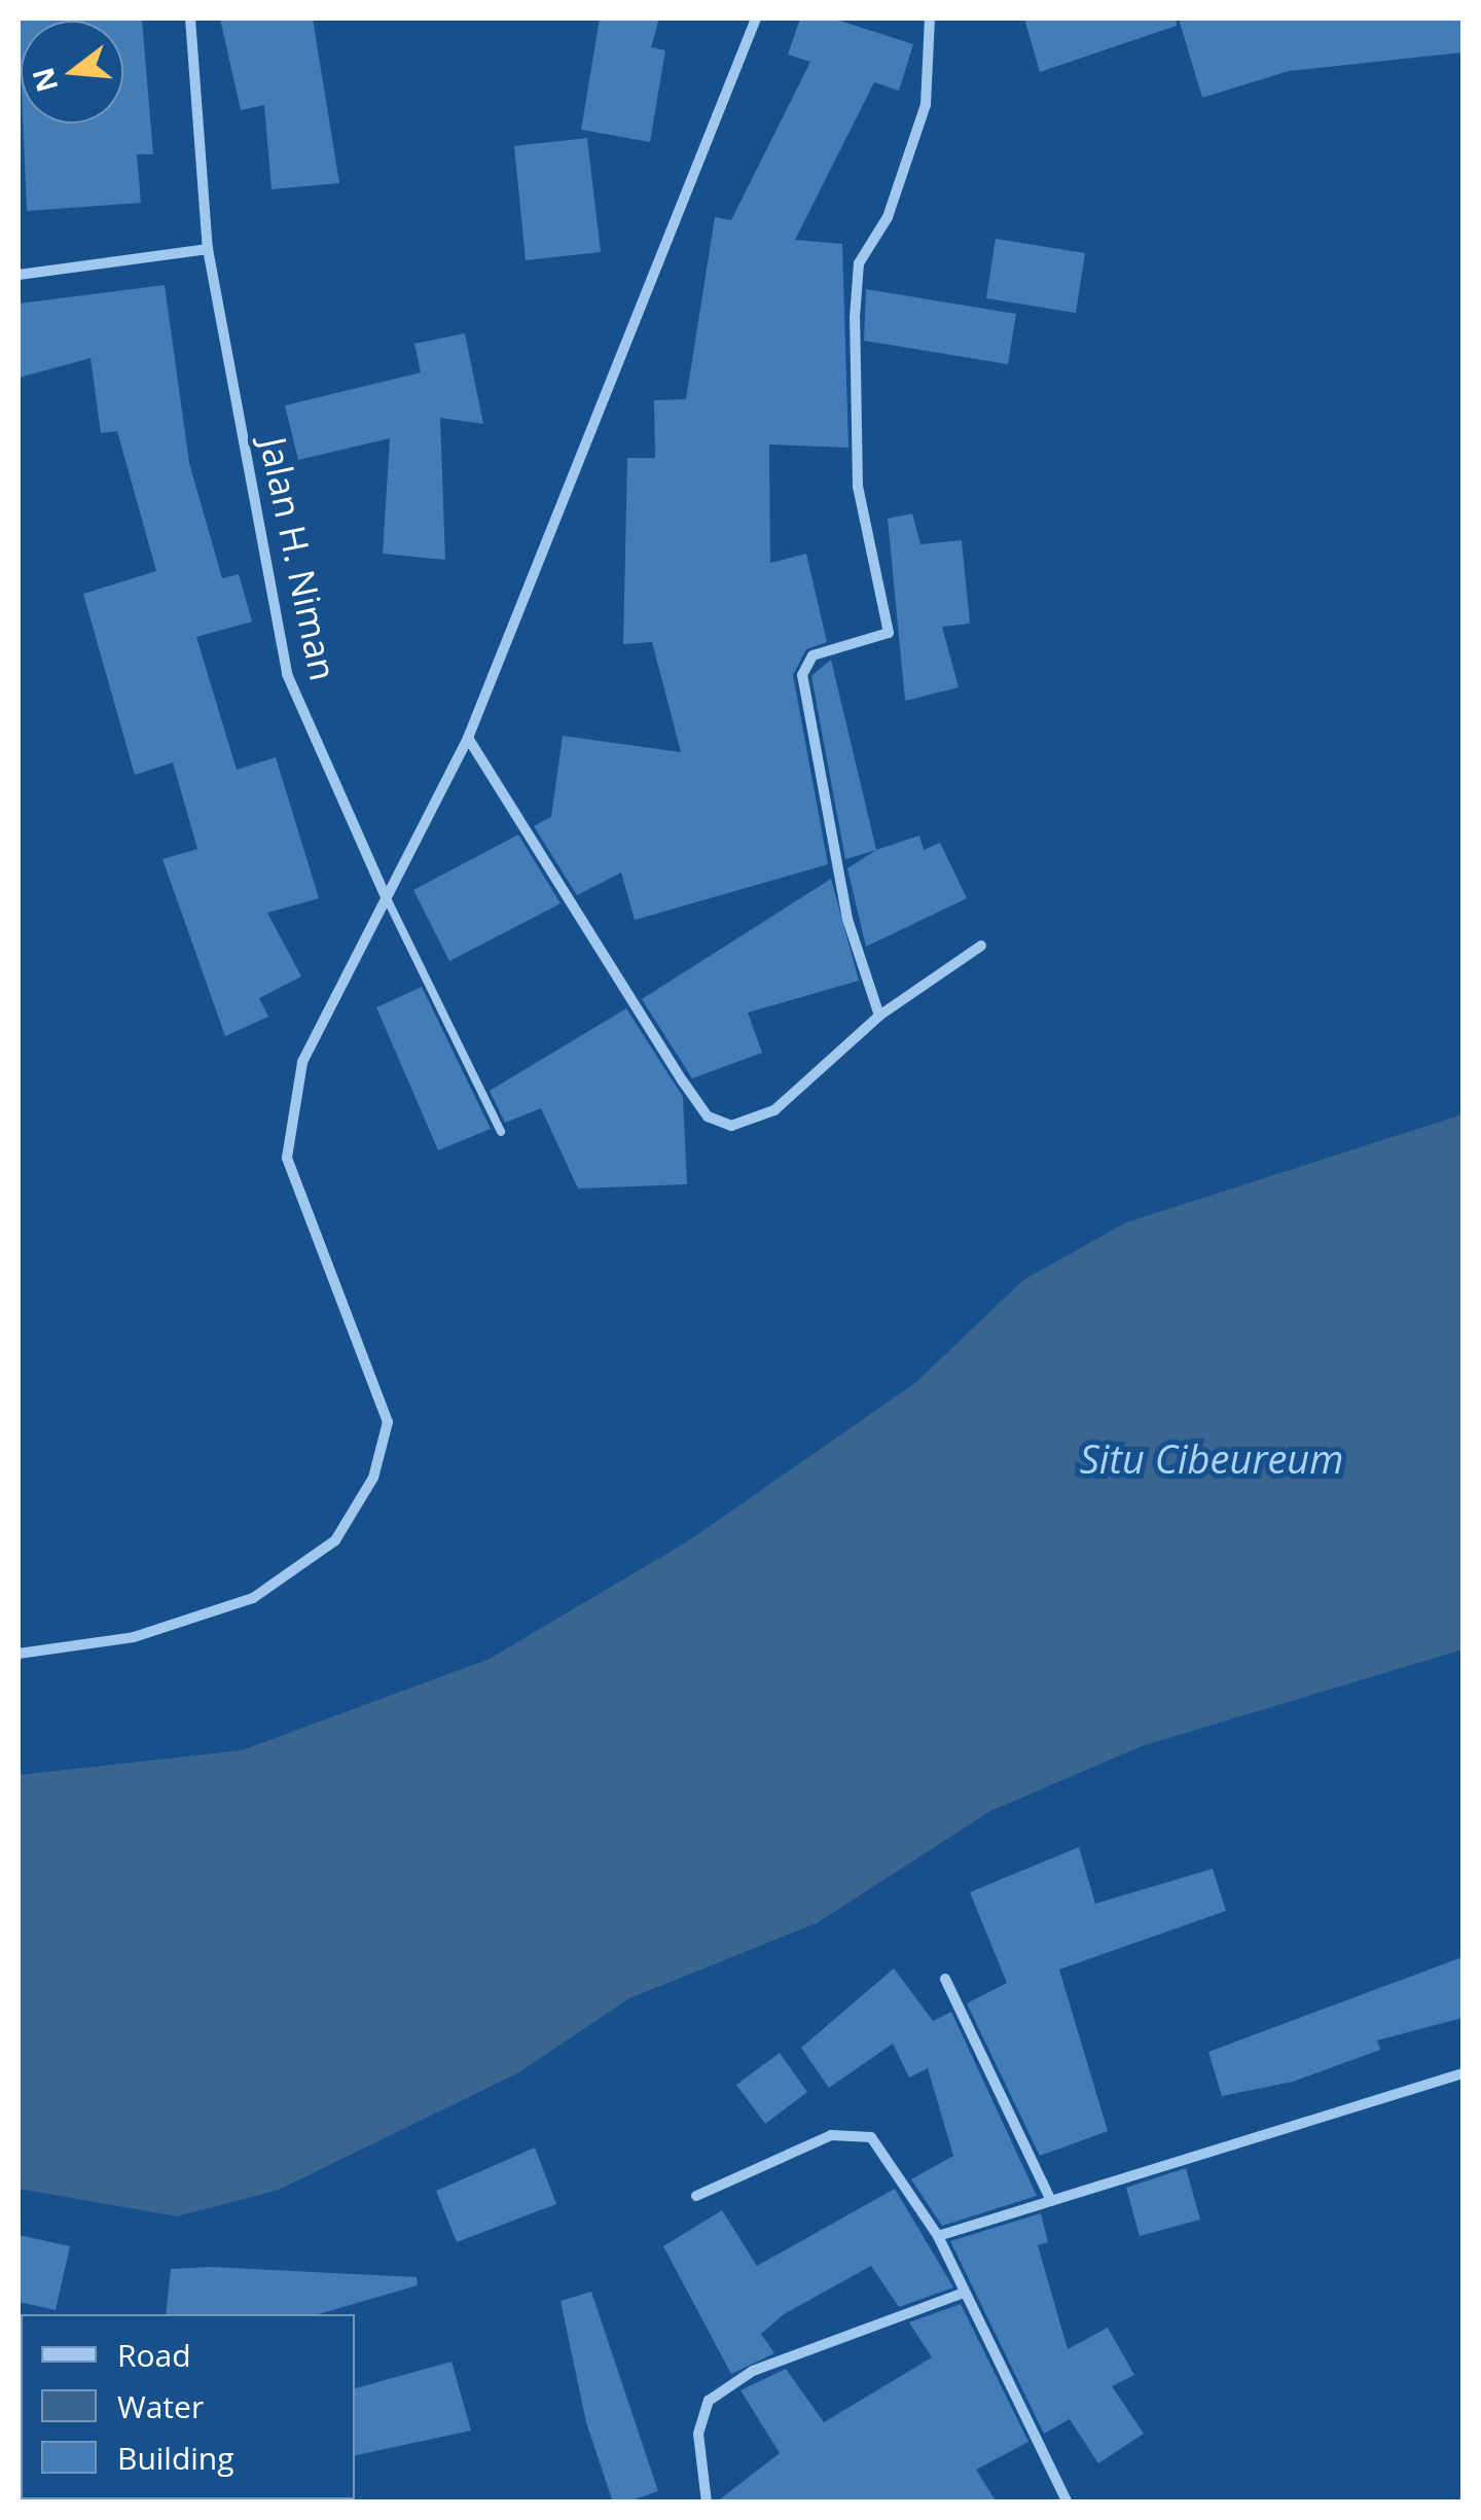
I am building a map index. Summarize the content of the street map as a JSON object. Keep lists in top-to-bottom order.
{
  "streets": {
    "street": ["Jalan H. Niman"]
  },
  "water": ["Situ Cibeureum"],
  "legend": ["Road", "Water", "Building"],
  "north": "left"
}
